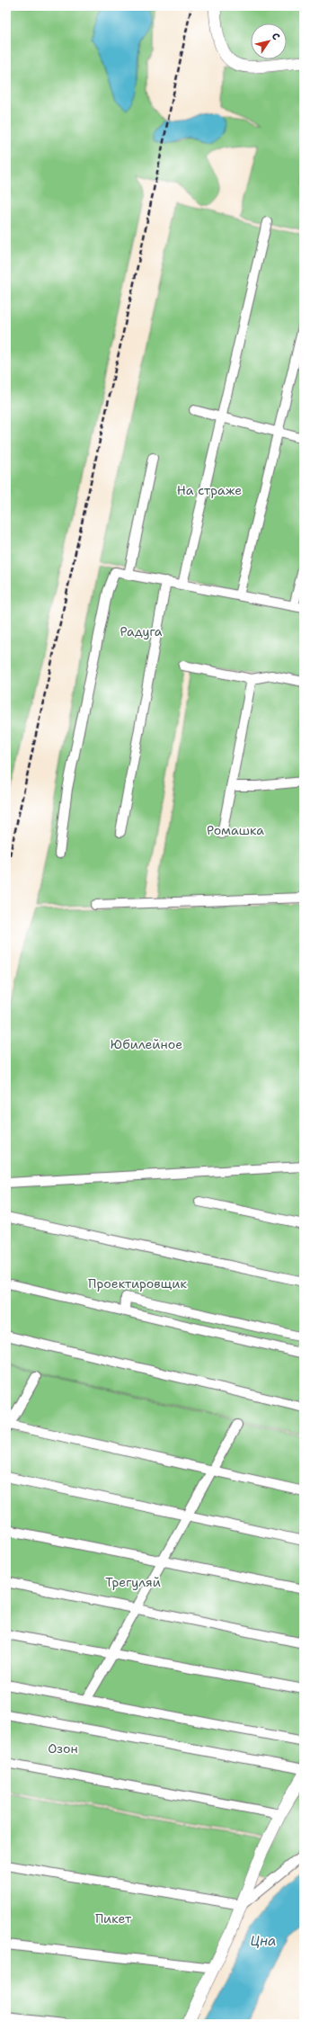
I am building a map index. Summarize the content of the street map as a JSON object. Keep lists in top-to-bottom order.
{
  "water": ["Цна"],
  "parks": [
    "На страже",
    "Радуга",
    "Ромашка",
    "Юбилейное",
    "Проектировщик",
    "Трегуляй",
    "Озон",
    "Пикет"
  ],
  "north": "top right"
}
